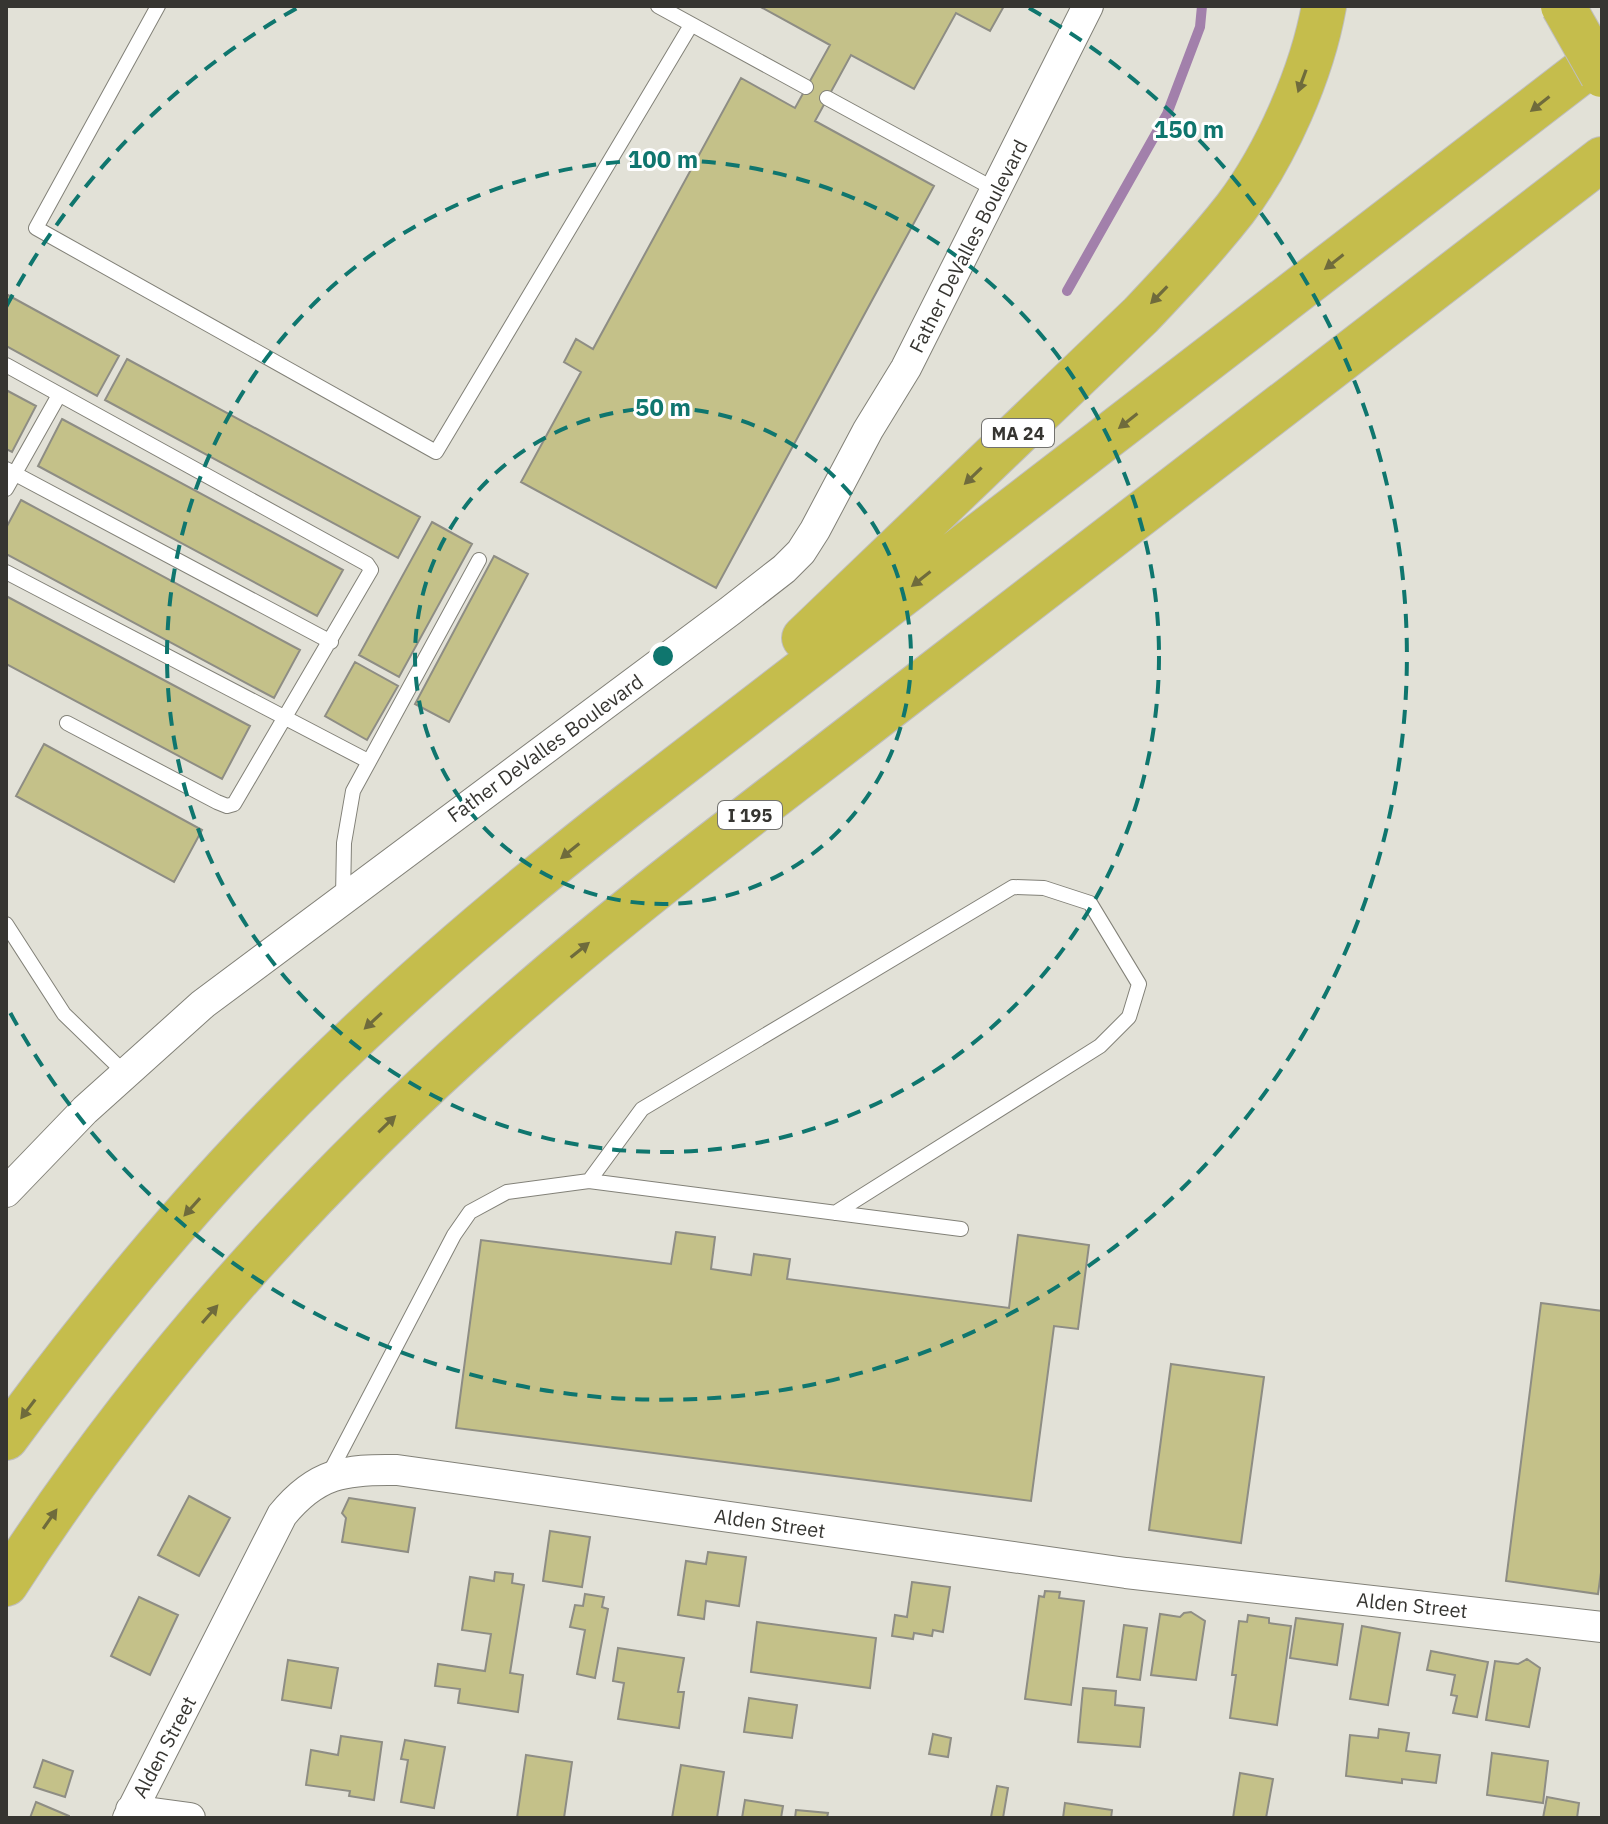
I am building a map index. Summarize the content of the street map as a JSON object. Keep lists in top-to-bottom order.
{
  "streets": {
    "highway": ["MA 24", "I 195"],
    "street": ["Father DeValles Boulevard", "Alden Street"]
  },
  "rings": ["150 m", "100 m", "50 m"]
}
